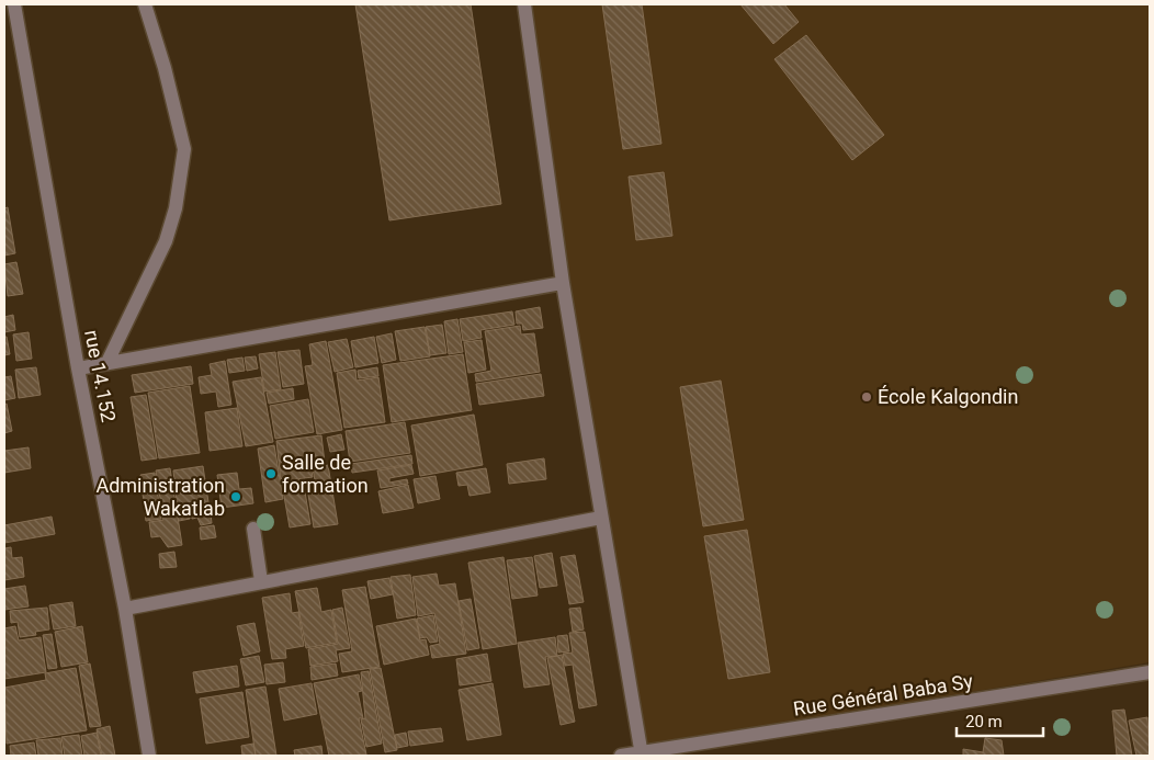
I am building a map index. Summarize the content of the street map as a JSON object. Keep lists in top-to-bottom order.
{
  "streets": {
    "street": ["rue 14.152", "Rue Général Baba Sy"]
  },
  "places": ["École Kalgondin", "Salle de formation", "Administration Wakatlab"],
  "scale_bar": "20 m"
}
